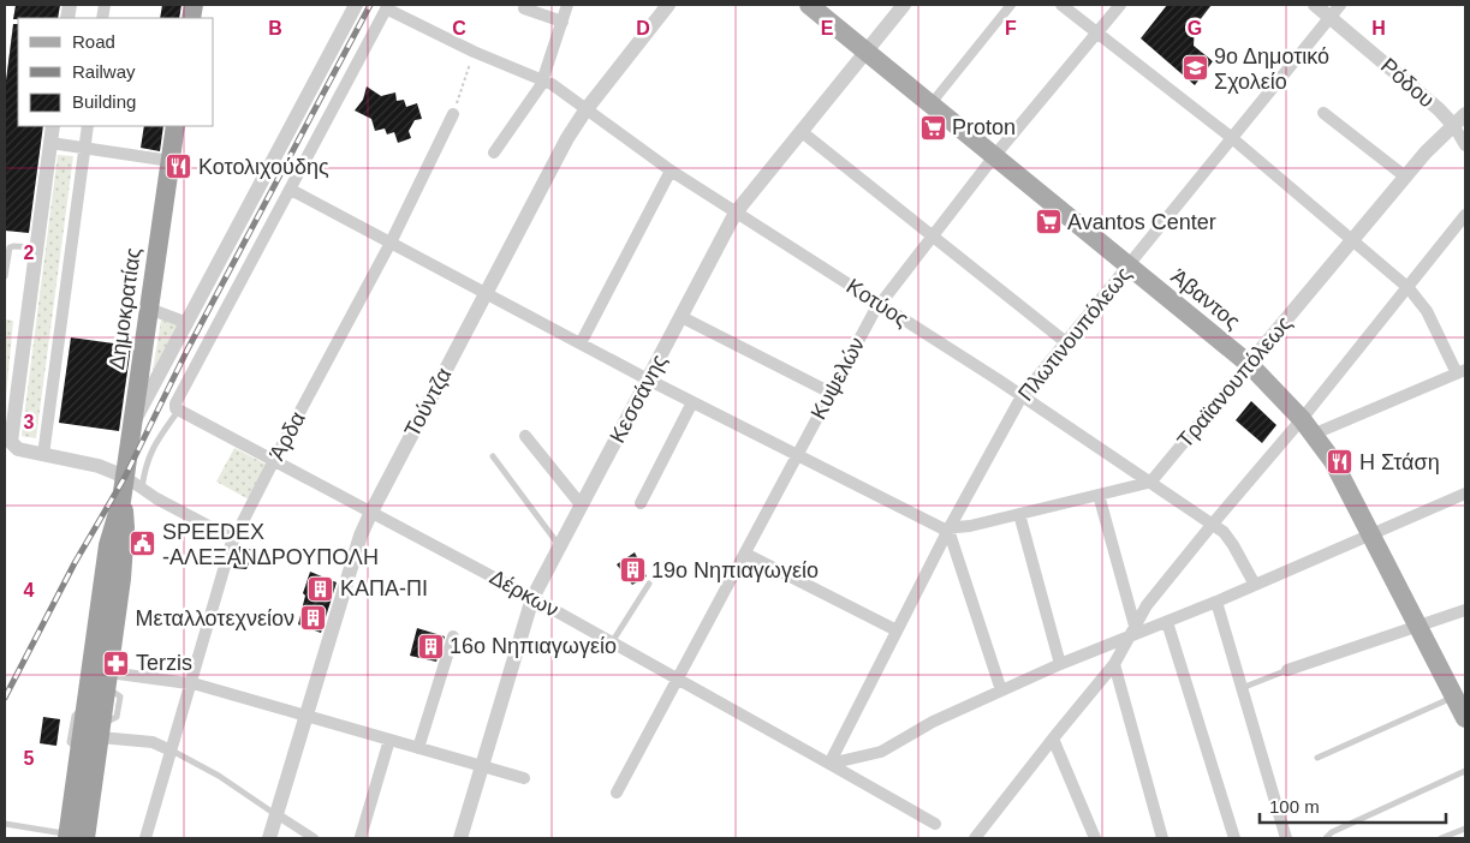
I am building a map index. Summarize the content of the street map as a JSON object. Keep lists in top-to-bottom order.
{
  "streets": {
    "highway": ["Δημοκρατίας"],
    "main road": ["Άβαντος"],
    "street": [
      "Ρόδου",
      "Κοτύος",
      "Πλωτινουπόλεως",
      "Κυψελών",
      "Τραϊανουπόλεως",
      "Κεσσάνης",
      "Τούντζα",
      "Άρδα",
      "Δέρκων"
    ]
  },
  "crossings": [
    ["Ρόδου", "Πλωτινουπόλεως"],
    ["Ρόδου", "Τραϊανουπόλεως"],
    ["Άβαντος", "Πλωτινουπόλεως"],
    ["Άβαντος", "Κυψελών"],
    ["Άβαντος", "Τραϊανουπόλεως"],
    ["Άβαντος", "Κεσσάνης"],
    ["Κοτύος", "Πλωτινουπόλεως"],
    ["Κοτύος", "Κυψελών"],
    ["Κοτύος", "Τραϊανουπόλεως"],
    ["Κοτύος", "Κεσσάνης"],
    ["Κοτύος", "Τούντζα"],
    ["Πλωτινουπόλεως", "Δέρκων"],
    ["Κυψελών", "Δέρκων"],
    ["Κεσσάνης", "Δέρκων"],
    ["Τούντζα", "Δέρκων"],
    ["Άρδα", "Δέρκων"]
  ],
  "places": {
    "school or university": ["9ο Δημοτικό Σχολείο"],
    "supermarket": ["Proton", "Avantos Center"],
    "restaurant": ["Κοτολιχούδης", "Η Στάση"],
    "public building": ["SPEEDEX -ΑΛΕΞΑΝΔΡΟΥΠΟΛΗ"],
    "building": [
      "19ο Νηπιαγωγείο",
      "ΚΑΠΑ-ΠΙ",
      "Μεταλλοτεχνείον",
      "16ο Νηπιαγωγείο"
    ],
    "pharmacy": ["Terzis"]
  },
  "legend": ["Road", "Railway", "Building"],
  "scale_bar": "100 m",
  "grid": {
    "columns": [
      "B",
      "C",
      "D",
      "E",
      "F",
      "G",
      "H"
    ],
    "rows": [
      "2",
      "3",
      "4",
      "5"
    ]
  }
}
